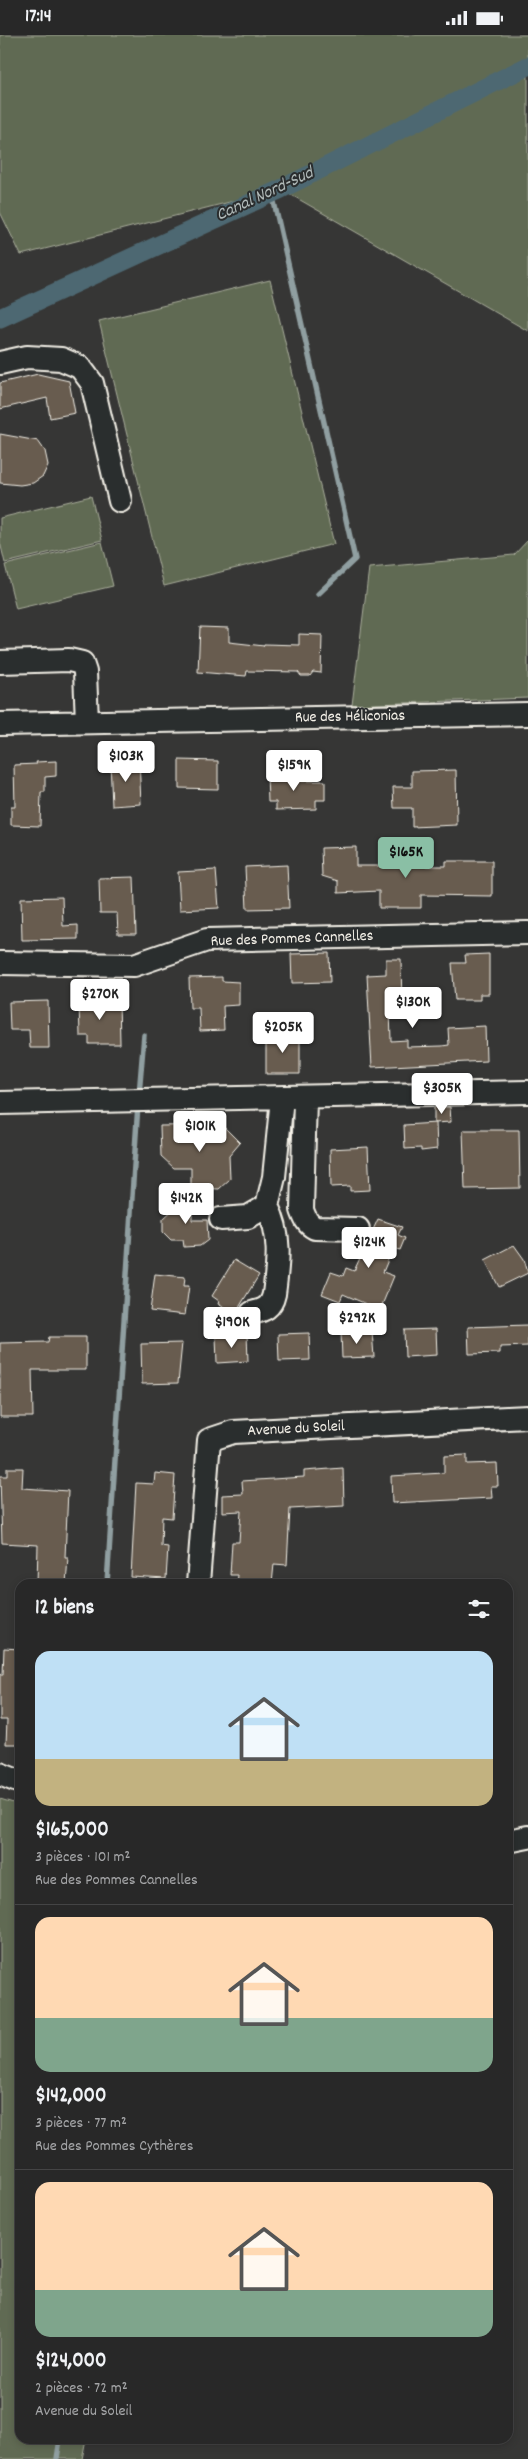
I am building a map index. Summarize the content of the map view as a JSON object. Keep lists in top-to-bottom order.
{
  "streets": {
    "street": ["Rue des Héliconias", "Rue des Pommes Cannelles", "Avenue du Soleil"]
  },
  "water": ["Canal Nord-Sud"],
  "page": {
    "status": "17:14",
    "price": [
      "$103K",
      "$159K",
      "$165K",
      "$270K",
      "$130K",
      "$205K",
      "$305K",
      "$101K",
      "$142K",
      "$124K",
      "$292K",
      "$190K"
    ],
    "heading": "12 biens",
    "list": [
      {
        "name": "$165,000",
        "note": "3 pièces · 101 m² · Rue des Pommes Cannelles"
      },
      {
        "name": "$142,000",
        "note": "3 pièces · 77 m² · Rue des Pommes Cythères"
      },
      {
        "name": "$124,000",
        "note": "2 pièces · 72 m² · Avenue du Soleil"
      }
    ]
  }
}
